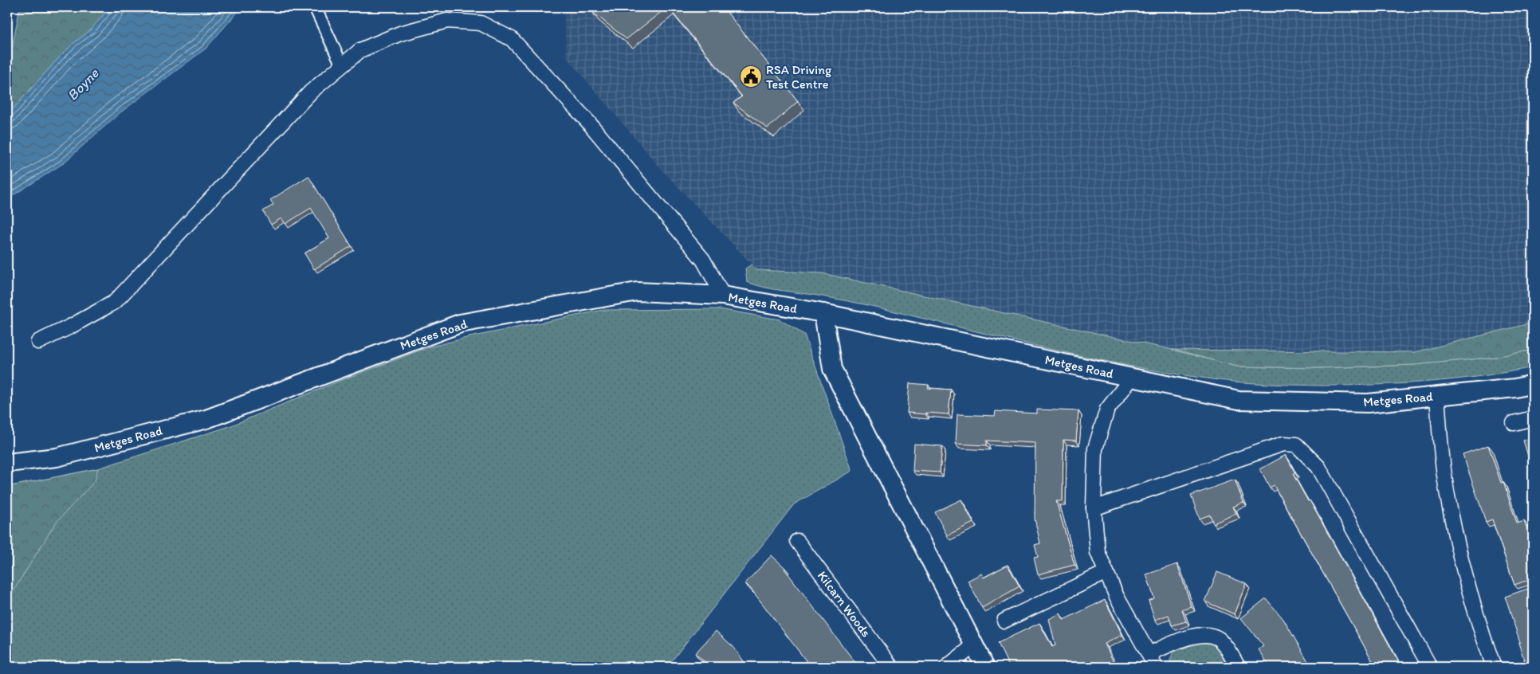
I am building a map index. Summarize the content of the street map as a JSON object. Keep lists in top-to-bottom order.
{
  "streets": {
    "street": ["Metges Road", "Kilcarn Woods"]
  },
  "water": ["Boyne"],
  "places": {
    "public building": ["RSA Driving Test Centre"]
  }
}
